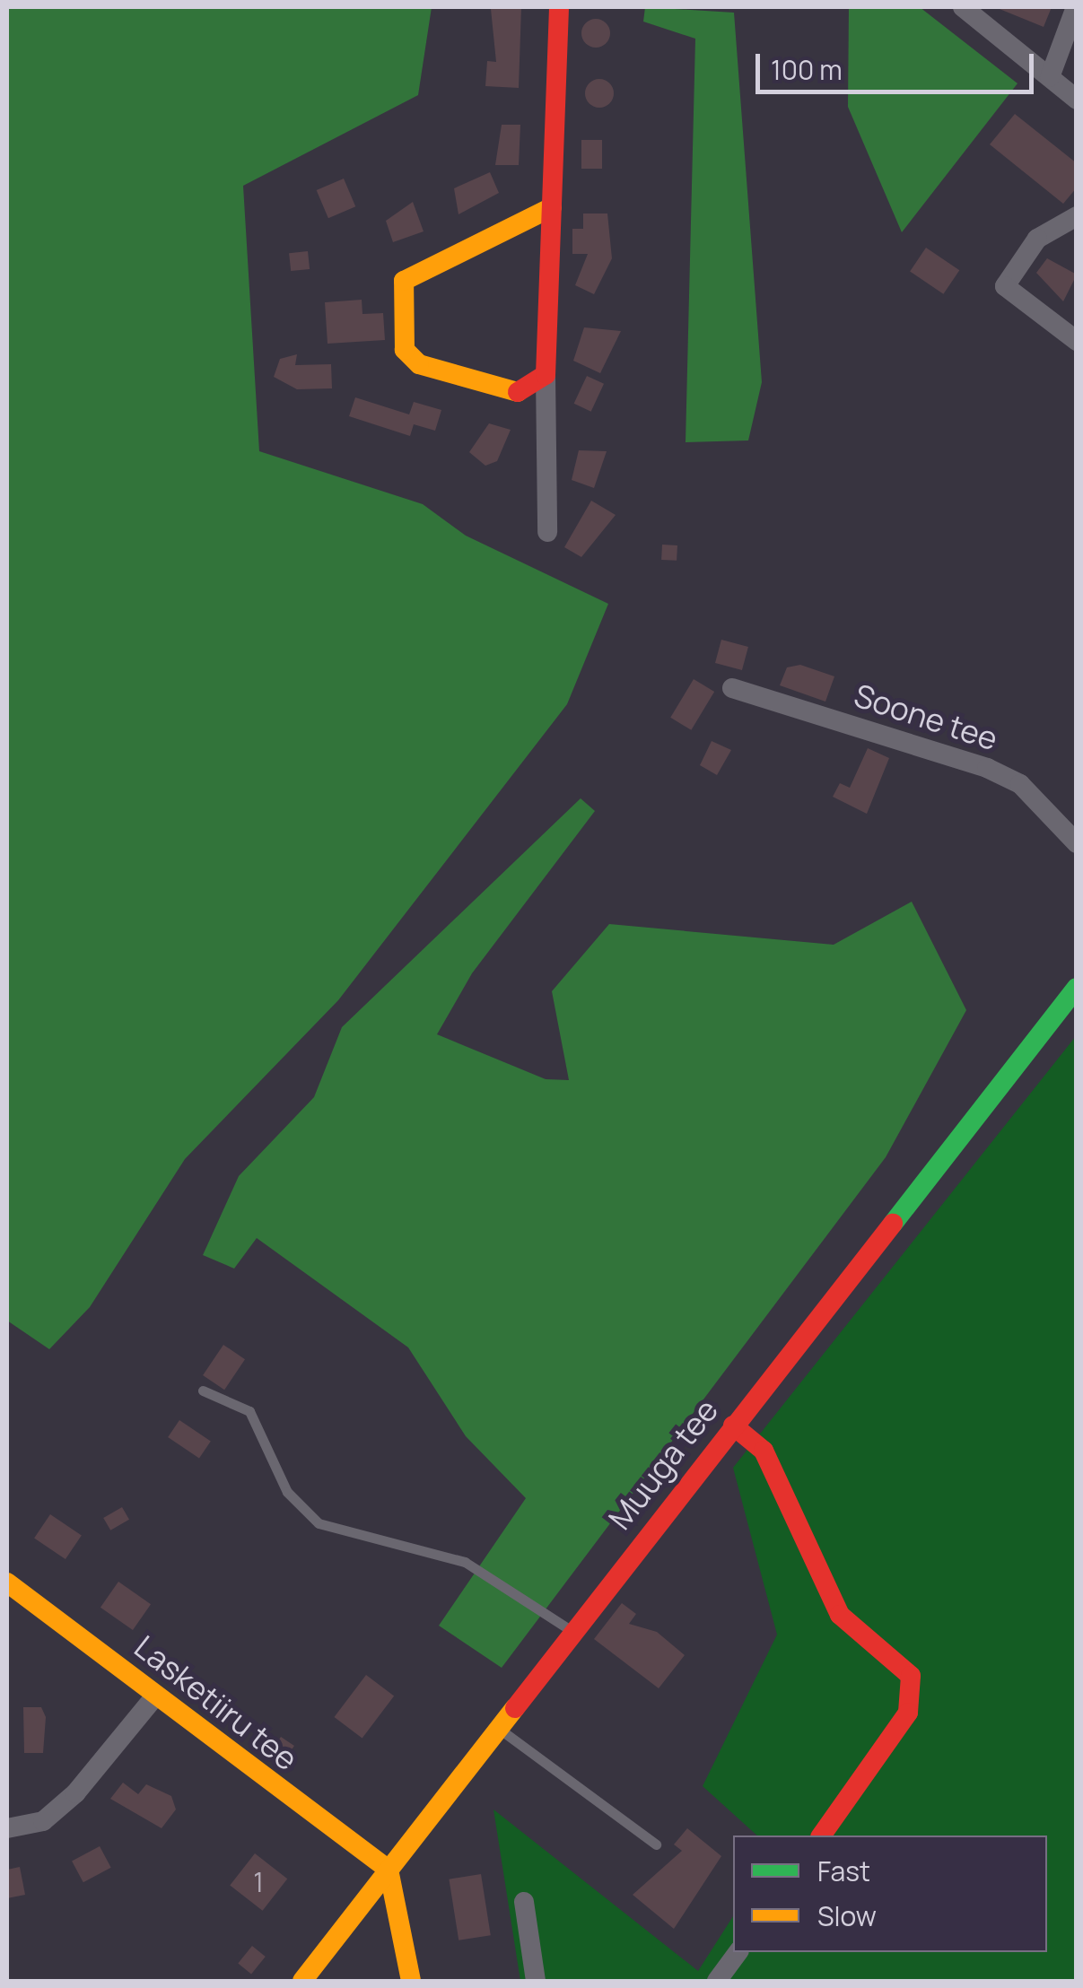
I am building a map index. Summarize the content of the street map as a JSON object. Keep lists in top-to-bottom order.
{
  "streets": {
    "street": ["Soone tee", "Muuga tee", "Lasketiiru tee"]
  },
  "crossings": [
    ["Muuga tee", "Lasketiiru tee"]
  ],
  "house_numbers": ["1"],
  "legend": ["Fast", "Slow"],
  "scale_bar": "100 m"
}
